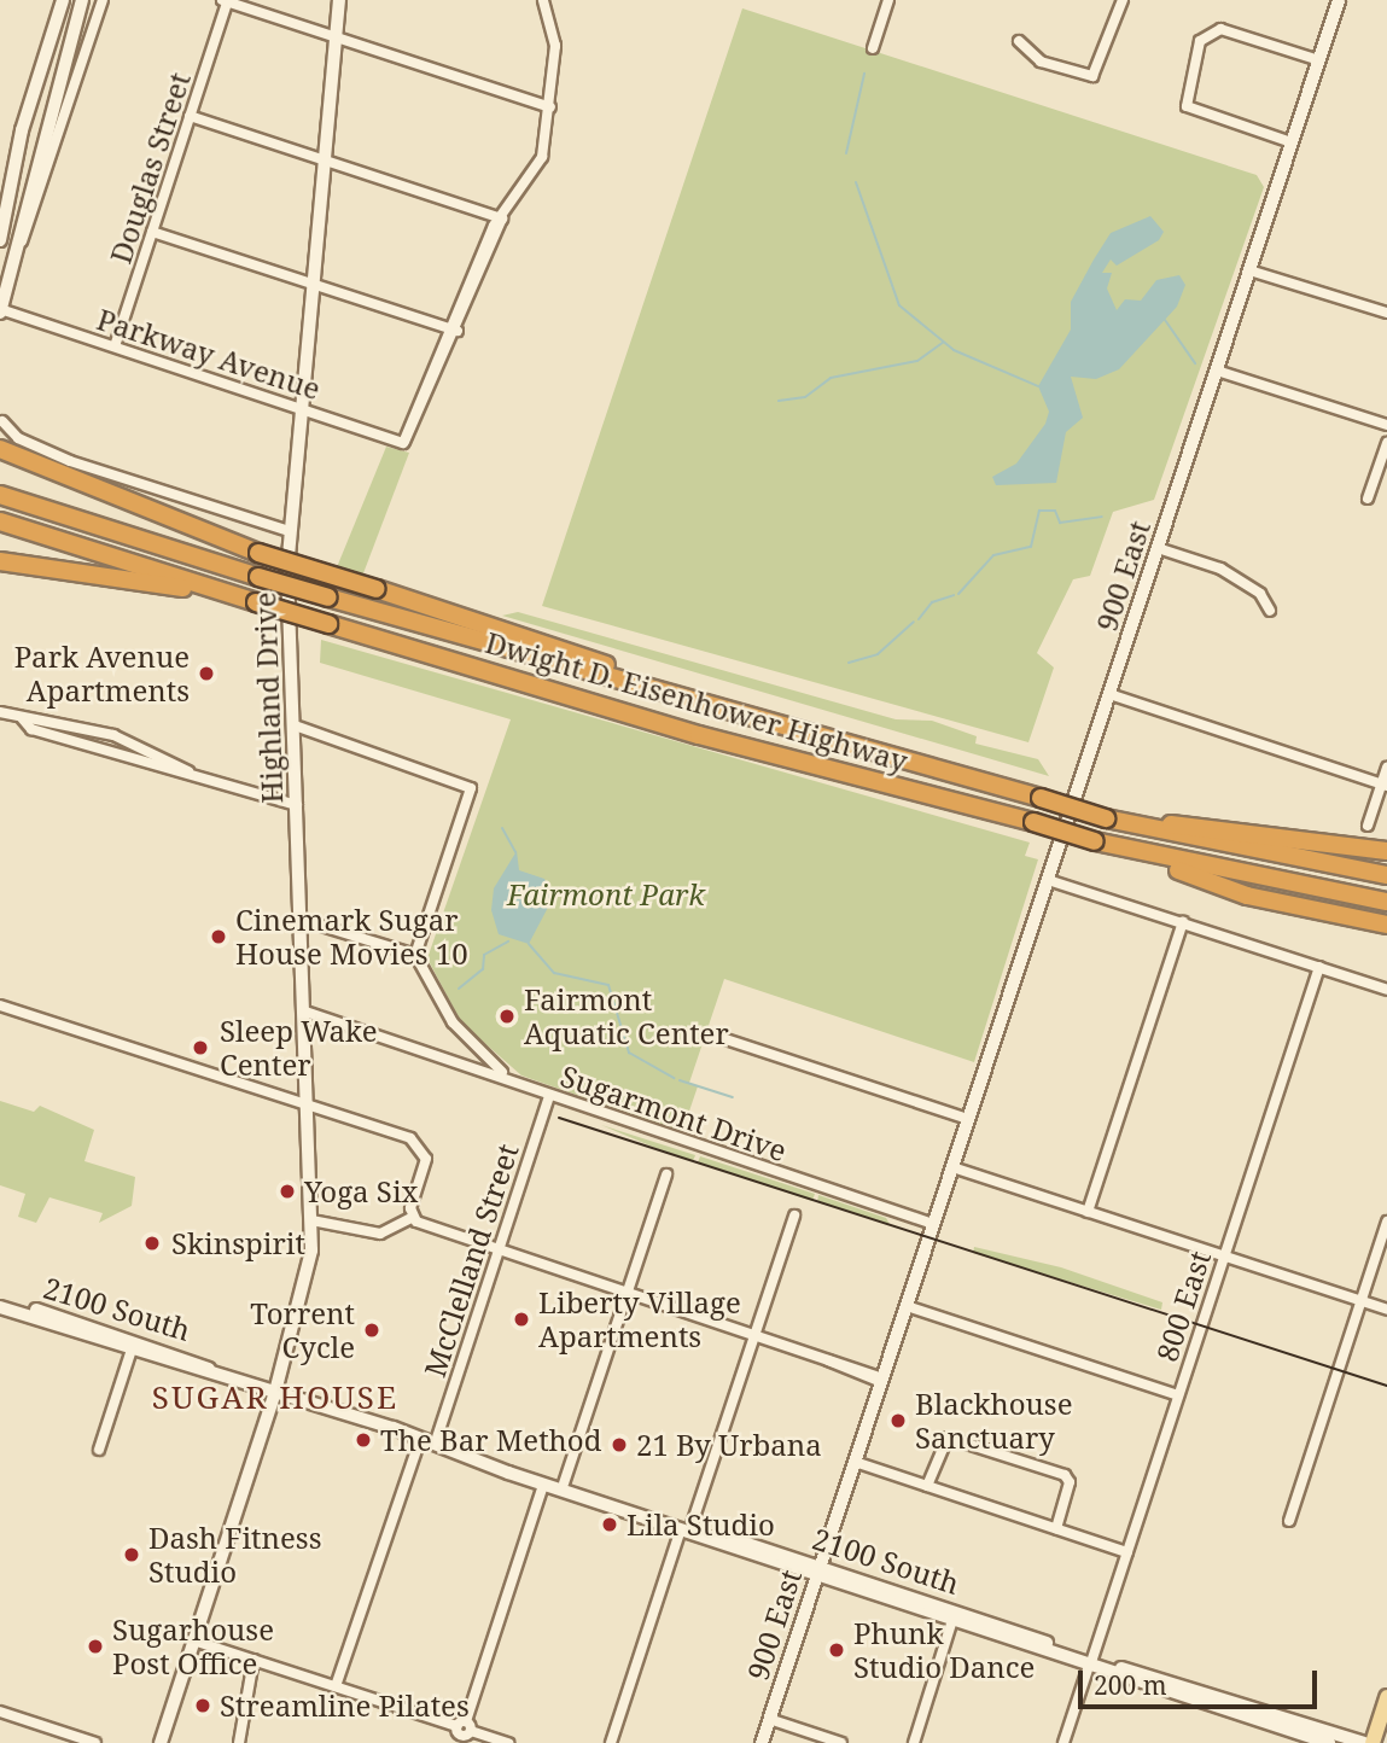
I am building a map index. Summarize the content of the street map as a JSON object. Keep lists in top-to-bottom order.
{
  "streets": {
    "highway": ["Dwight D. Eisenhower Highway"],
    "street": [
      "Douglas Street",
      "Parkway Avenue",
      "900 East",
      "Highland Drive",
      "Sugarmont Drive",
      "McClelland Street",
      "800 East",
      "2100 South"
    ]
  },
  "crossings": [
    ["Douglas Street", "Parkway Avenue"],
    ["Parkway Avenue", "Highland Drive"],
    ["900 East", "Sugarmont Drive"],
    ["900 East", "2100 South"],
    ["Highland Drive", "Sugarmont Drive"],
    ["Highland Drive", "2100 South"],
    ["Sugarmont Drive", "McClelland Street"],
    ["McClelland Street", "2100 South"],
    ["800 East", "2100 South"]
  ],
  "districts": ["SUGAR HOUSE"],
  "parks": ["Fairmont Park"],
  "places": [
    "Park Avenue Apartments",
    "Cinemark Sugar House Movies 10",
    "Fairmont Aquatic Center",
    "Sleep Wake Center",
    "Yoga Six",
    "Skinspirit",
    "Liberty Village Apartments",
    "Torrent Cycle",
    "Blackhouse Sanctuary",
    "The Bar Method",
    "21 By Urbana",
    "Lila Studio",
    "Dash Fitness Studio",
    "Sugarhouse Post Office",
    "Phunk Studio Dance",
    "Streamline Pilates"
  ],
  "scale_bar": "200 m"
}
